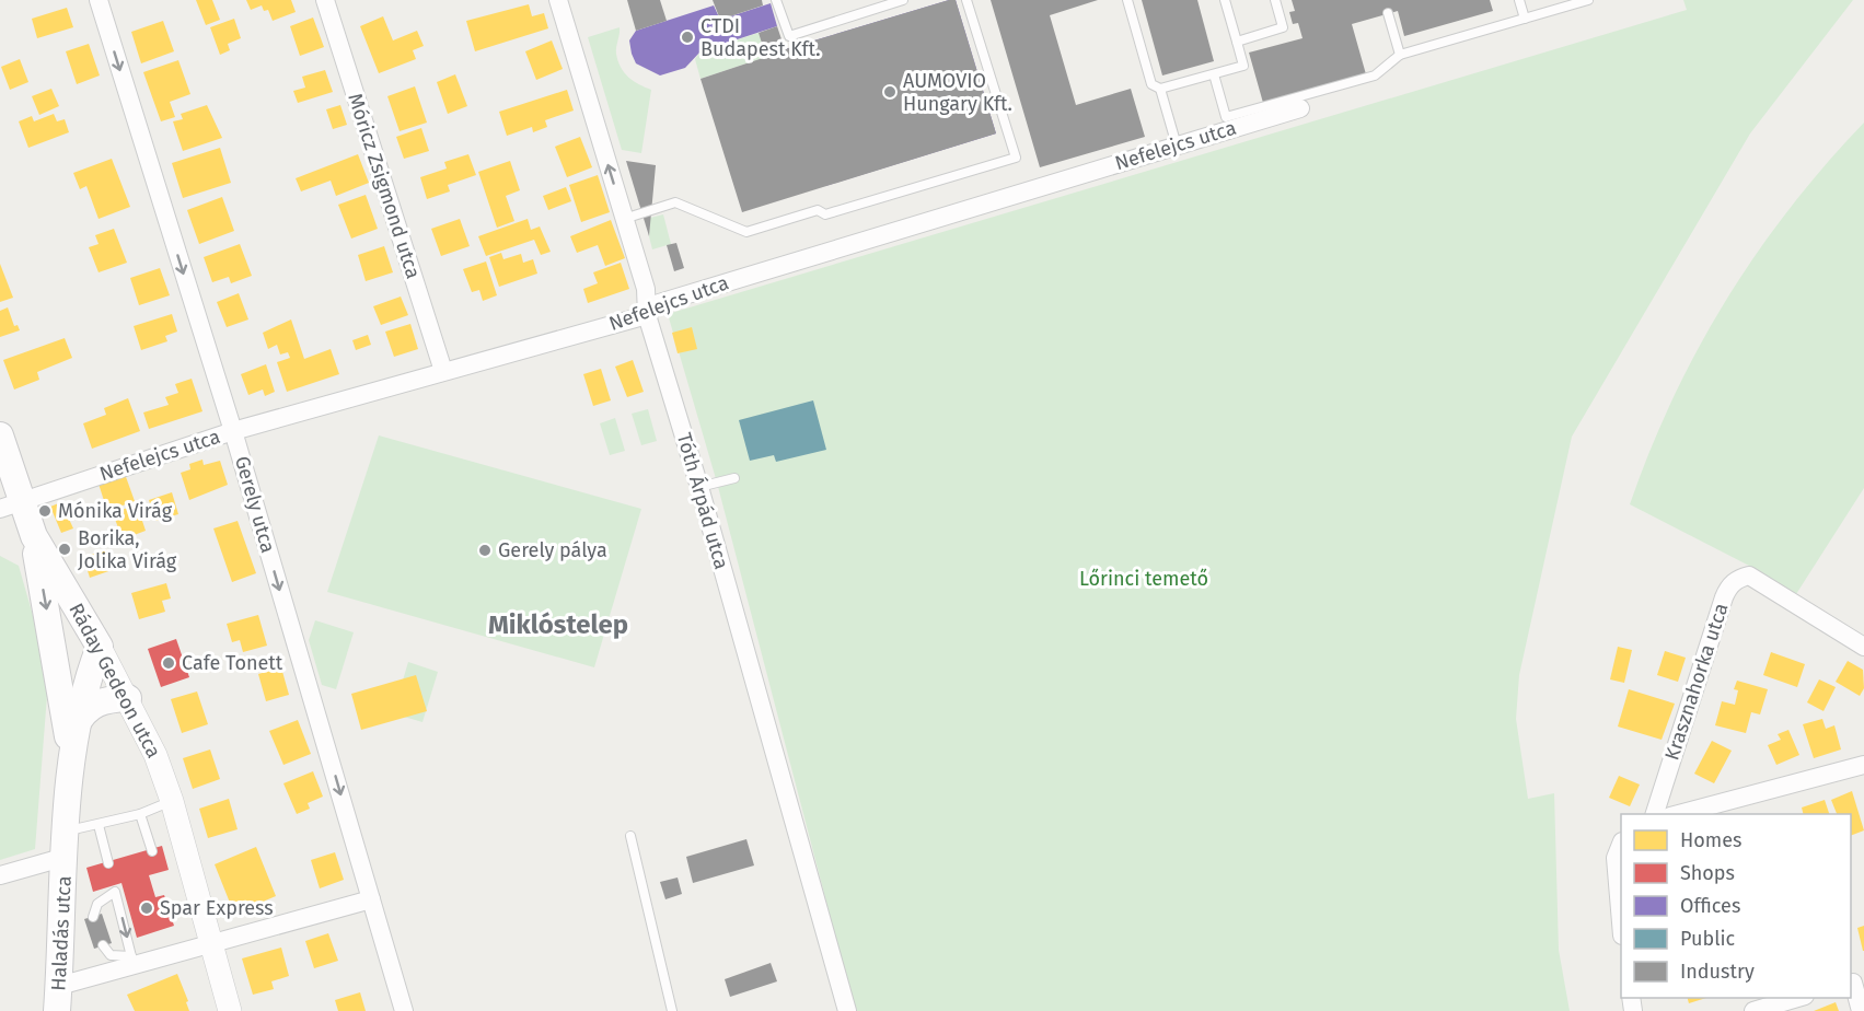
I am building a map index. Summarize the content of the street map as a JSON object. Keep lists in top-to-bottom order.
{
  "streets": {
    "main road": ["Ráday Gedeon utca", "Haladás utca"],
    "street": [
      "Nefelejcs utca",
      "Móricz Zsigmond utca",
      "Tóth Árpád utca",
      "Gerely utca",
      "Krasznahorka utca"
    ]
  },
  "crossings": [
    ["Nefelejcs utca", "Móricz Zsigmond utca"],
    ["Nefelejcs utca", "Tóth Árpád utca"],
    ["Nefelejcs utca", "Gerely utca"],
    ["Nefelejcs utca", "Ráday Gedeon utca"]
  ],
  "one_way": ["Gerely utca"],
  "districts": ["Miklóstelep"],
  "parks": ["Lőrinci temető"],
  "places": [
    "CTDI Budapest Kft.",
    "AUMOVIO Hungary Kft.",
    "Mónika Virág",
    "Borika, Jolika Virág",
    "Gerely pálya",
    "Cafe Tonett",
    "Spar Express"
  ],
  "legend": [
    "Homes",
    "Shops",
    "Offices",
    "Public",
    "Industry"
  ]
}
